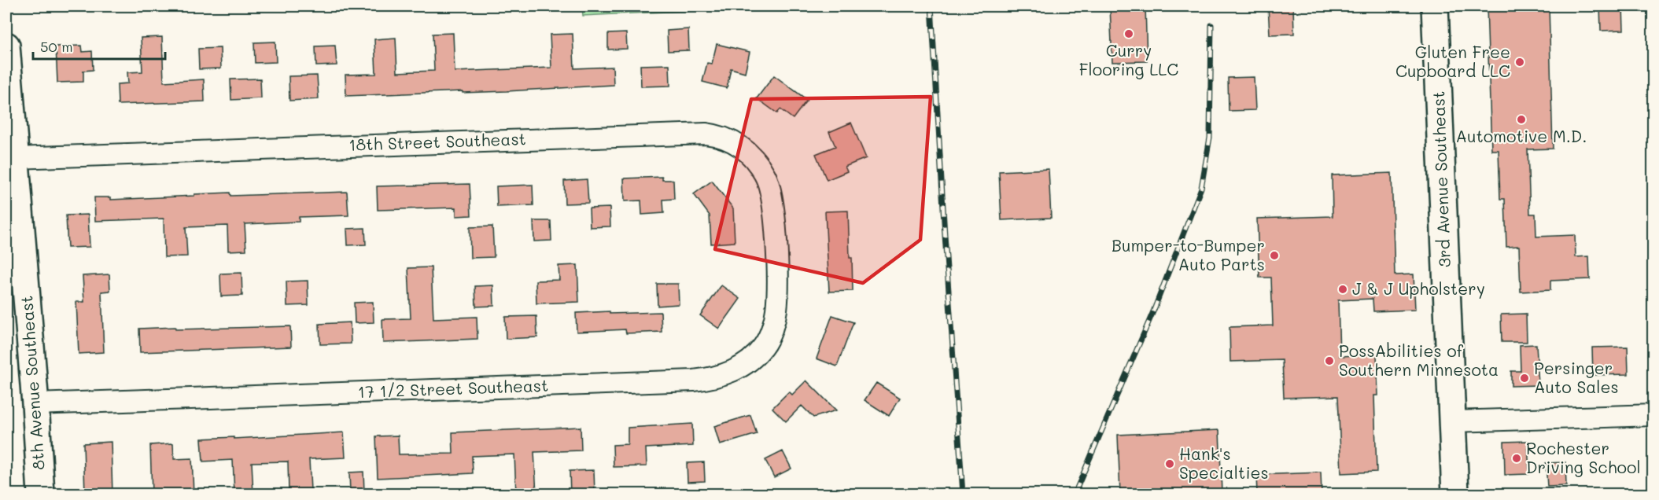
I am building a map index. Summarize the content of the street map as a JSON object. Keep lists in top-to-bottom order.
{
  "streets": {
    "main road": ["3rd Avenue Southeast", "8th Avenue Southeast"],
    "street": ["18th Street Southeast", "17 1/2 Street Southeast"]
  },
  "crossings": [
    ["18th Street Southeast", "8th Avenue Southeast"],
    ["18th Street Southeast", "17 1/2 Street Southeast"],
    ["8th Avenue Southeast", "17 1/2 Street Southeast"]
  ],
  "places": [
    "Curry Flooring LLC",
    "Gluten Free Cupboard LLC",
    "Automotive M.D.",
    "Bumper-to-Bumper Auto Parts",
    "J & J Upholstery",
    "PossAbilities of Southern Minnesota",
    "Persinger Auto Sales",
    "Rochester Driving School",
    "Hank's Specialties"
  ],
  "scale_bar": "50 m"
}
